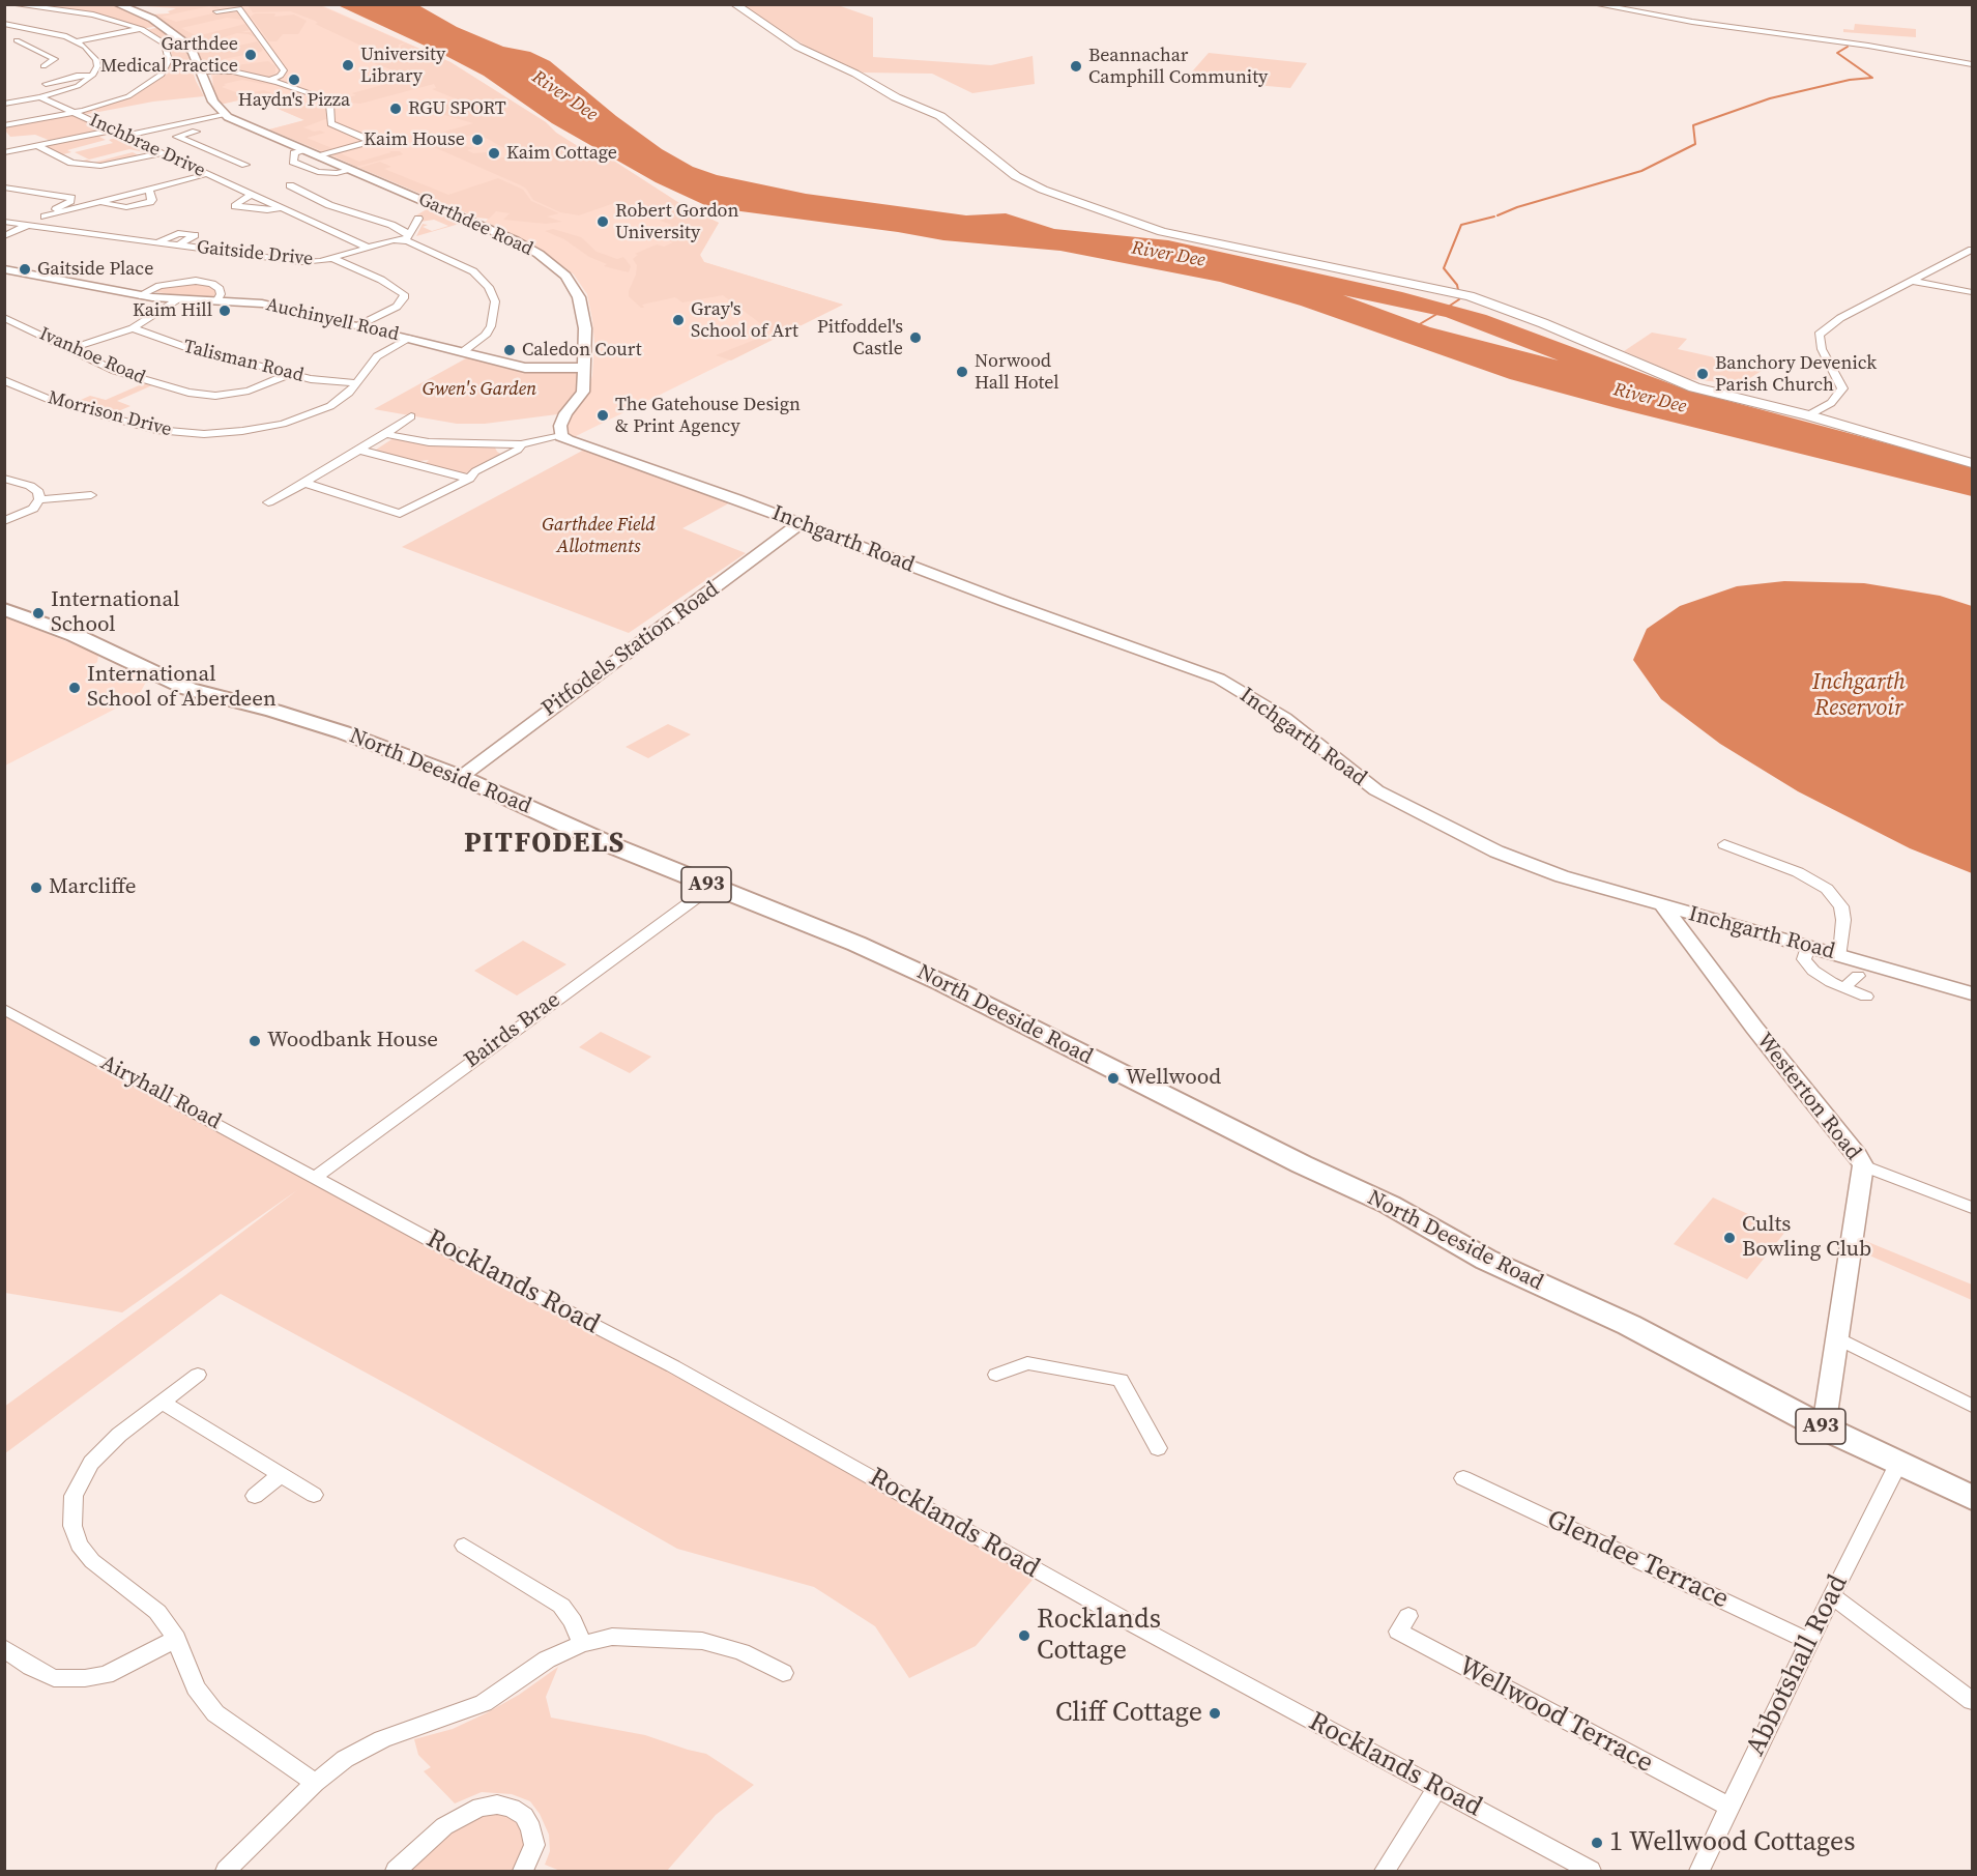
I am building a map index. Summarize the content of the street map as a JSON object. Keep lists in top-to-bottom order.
{
  "streets": {
    "main road": ["North Deeside Road", "A93"],
    "street": [
      "Inchbrae Drive",
      "Garthdee Road",
      "Gaitside Drive",
      "Auchinyell Road",
      "Ivanhoe Road",
      "Talisman Road",
      "Morrison Drive",
      "Inchgarth Road",
      "Pitfodels Station Road",
      "Bairds Brae",
      "Airyhall Road",
      "Westerton Road",
      "Rocklands Road",
      "Glendee Terrace",
      "Abbotshall Road",
      "Wellwood Terrace"
    ]
  },
  "crossings": [
    ["Inchbrae Drive", "Gaitside Drive"],
    ["Garthdee Road", "Auchinyell Road"],
    ["Garthdee Road", "Inchgarth Road"],
    ["Auchinyell Road", "Morrison Drive"],
    ["Ivanhoe Road", "Talisman Road"],
    ["Talisman Road", "Morrison Drive"],
    ["Inchgarth Road", "Pitfodels Station Road"],
    ["Inchgarth Road", "Westerton Road"],
    ["Pitfodels Station Road", "North Deeside Road"],
    ["North Deeside Road", "Bairds Brae"],
    ["North Deeside Road", "Westerton Road"],
    ["North Deeside Road", "Abbotshall Road"],
    ["Bairds Brae", "Airyhall Road"],
    ["Bairds Brae", "Rocklands Road"],
    ["Airyhall Road", "Rocklands Road"],
    ["Glendee Terrace", "Abbotshall Road"],
    ["Abbotshall Road", "Wellwood Terrace"]
  ],
  "districts": ["PITFODELS"],
  "water": ["River Dee", "Inchgarth Reservoir"],
  "parks": ["Gwen's Garden", "Garthdee Field Allotments"],
  "places": [
    "Garthdee Medical Practice",
    "University Library",
    "Beannachar Camphill Community",
    "Haydn's Pizza",
    "RGU SPORT",
    "Kaim House",
    "Kaim Cottage",
    "Robert Gordon University",
    "Gaitside Place",
    "Kaim Hill",
    "Gray's School of Art",
    "Pitfoddel's Castle",
    "Caledon Court",
    "Norwood Hall Hotel",
    "Banchory Devenick Parish Church",
    "The Gatehouse Design & Print Agency",
    "International School",
    "International School of Aberdeen",
    "Marcliffe",
    "Woodbank House",
    "Wellwood",
    "Cults Bowling Club",
    "Rocklands Cottage",
    "Cliff Cottage",
    "1 Wellwood Cottages"
  ]
}
